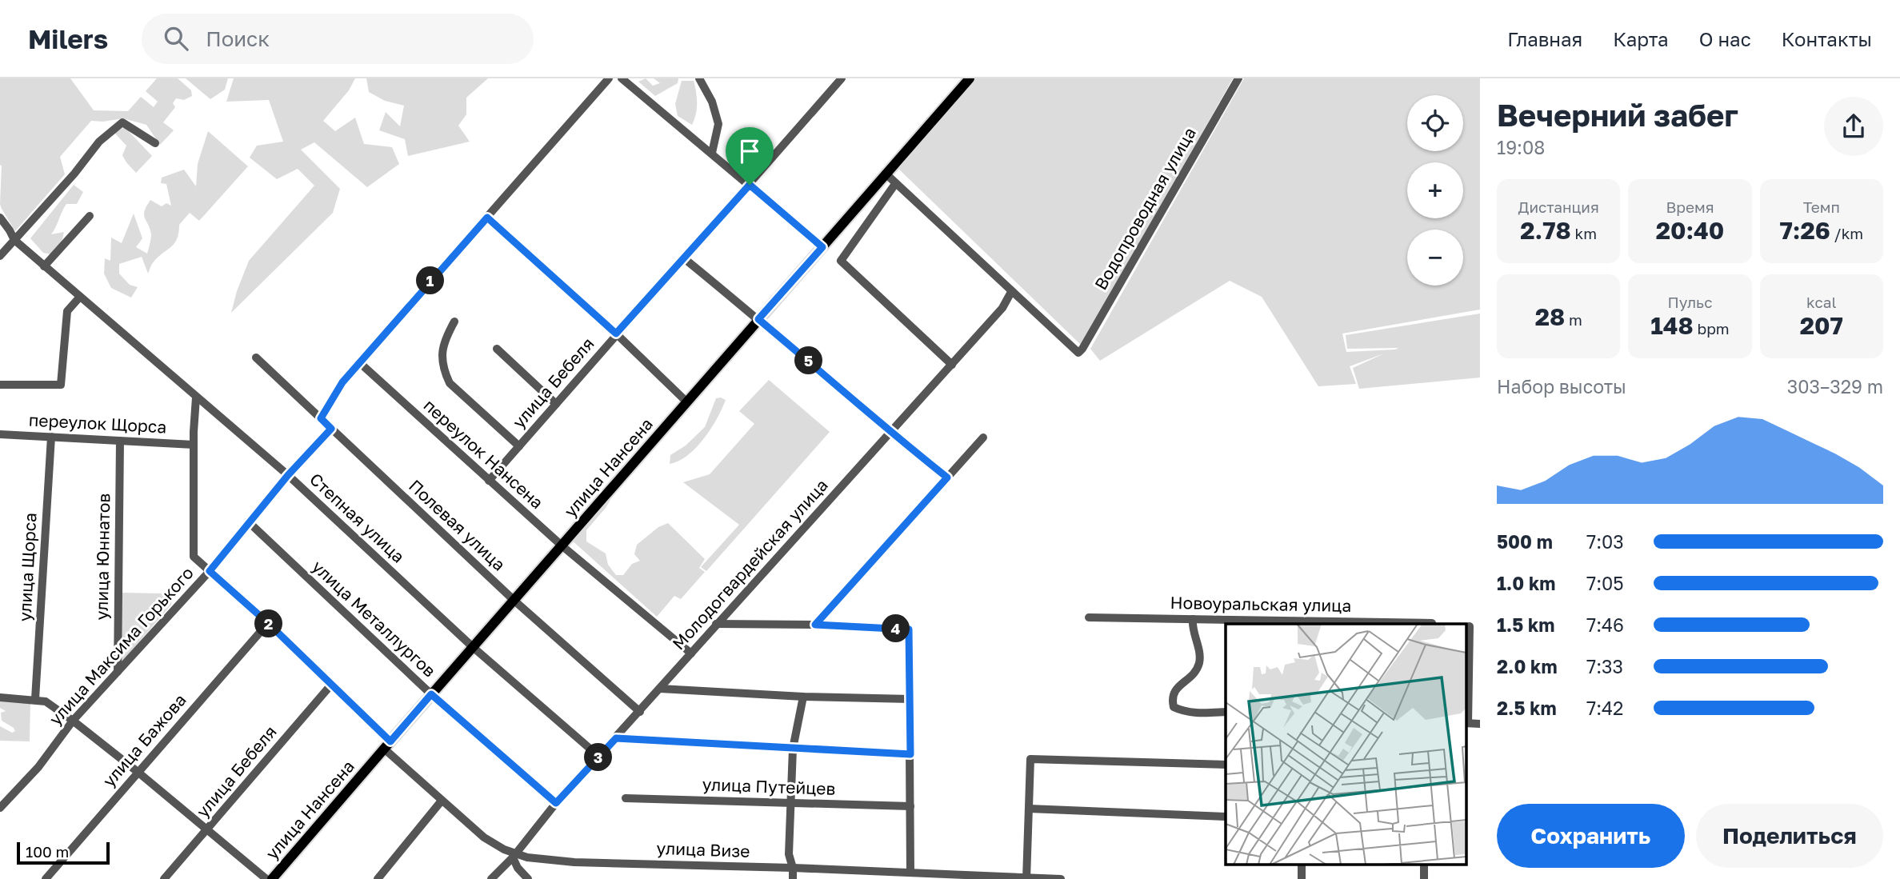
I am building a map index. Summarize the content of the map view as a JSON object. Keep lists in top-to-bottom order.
{
  "streets": {
    "main road": ["улица Нансена"],
    "street": [
      "Водопроводная улица",
      "улица Бебеля",
      "переулок Щорса",
      "переулок Нансена",
      "Степная улица",
      "Полевая улица",
      "улица Юннатов",
      "Молодогвардейская улица",
      "улица Щорса",
      "Новоуральская улица",
      "улица Металлургов",
      "улица Максима Горького",
      "улица Бажова",
      "улица Путейцев",
      "улица Визе"
    ]
  },
  "crossings": [
    ["Водопроводная улица", "Молодогвардейская улица"],
    ["улица Бебеля", "переулок Нансена"],
    ["улица Бебеля", "улица Визе"],
    ["переулок Щорса", "улица Юннатов"],
    ["переулок Щорса", "улица Щорса"],
    ["переулок Щорса", "улица Визе"],
    ["переулок Нансена", "улица Нансена"],
    ["переулок Нансена", "Молодогвардейская улица"],
    ["улица Нансена", "Степная улица"],
    ["улица Нансена", "Полевая улица"],
    ["улица Нансена", "улица Металлургов"],
    ["улица Нансена", "улица Визе"],
    ["Степная улица", "Молодогвардейская улица"],
    ["Степная улица", "улица Максима Горького"],
    ["Степная улица", "улица Визе"],
    ["Полевая улица", "Молодогвардейская улица"],
    ["Полевая улица", "улица Максима Горького"],
    ["улица Юннатов", "улица Максима Горького"],
    ["Молодогвардейская улица", "улица Металлургов"],
    ["Молодогвардейская улица", "улица Визе"],
    ["улица Металлургов", "улица Максима Горького"],
    ["улица Максима Горького", "улица Визе"],
    ["улица Бажова", "улица Визе"]
  ],
  "scale_bar": "100 m",
  "page": {
    "header": "Milers",
    "search": "Поиск",
    "nav": [
      "Главная",
      "Карта",
      "О нас",
      "Контакты"
    ],
    "heading": ["Вечерний забег", "19:08"],
    "map_buttons": ["+", "−"],
    "stats": [
      ["Дистанция", "2.78 km"],
      ["Время", "20:40"],
      ["Темп", "7:26 /km"],
      ["28 m"],
      ["Пульс", "148 bpm"],
      ["kcal", "207"]
    ],
    "pins": [
      "1",
      "5",
      "2",
      "4",
      "3"
    ],
    "chart": ["Набор высоты", "303–329 m"],
    "list": [
      {
        "name": "500 m",
        "note": "7:03"
      },
      {
        "name": "1.0 km",
        "note": "7:05"
      },
      {
        "name": "1.5 km",
        "note": "7:46"
      },
      {
        "name": "2.0 km",
        "note": "7:33"
      },
      {
        "name": "2.5 km",
        "note": "7:42"
      }
    ],
    "buttons": ["Сохранить", "Поделиться"],
    "scale": "100 m"
  }
}
